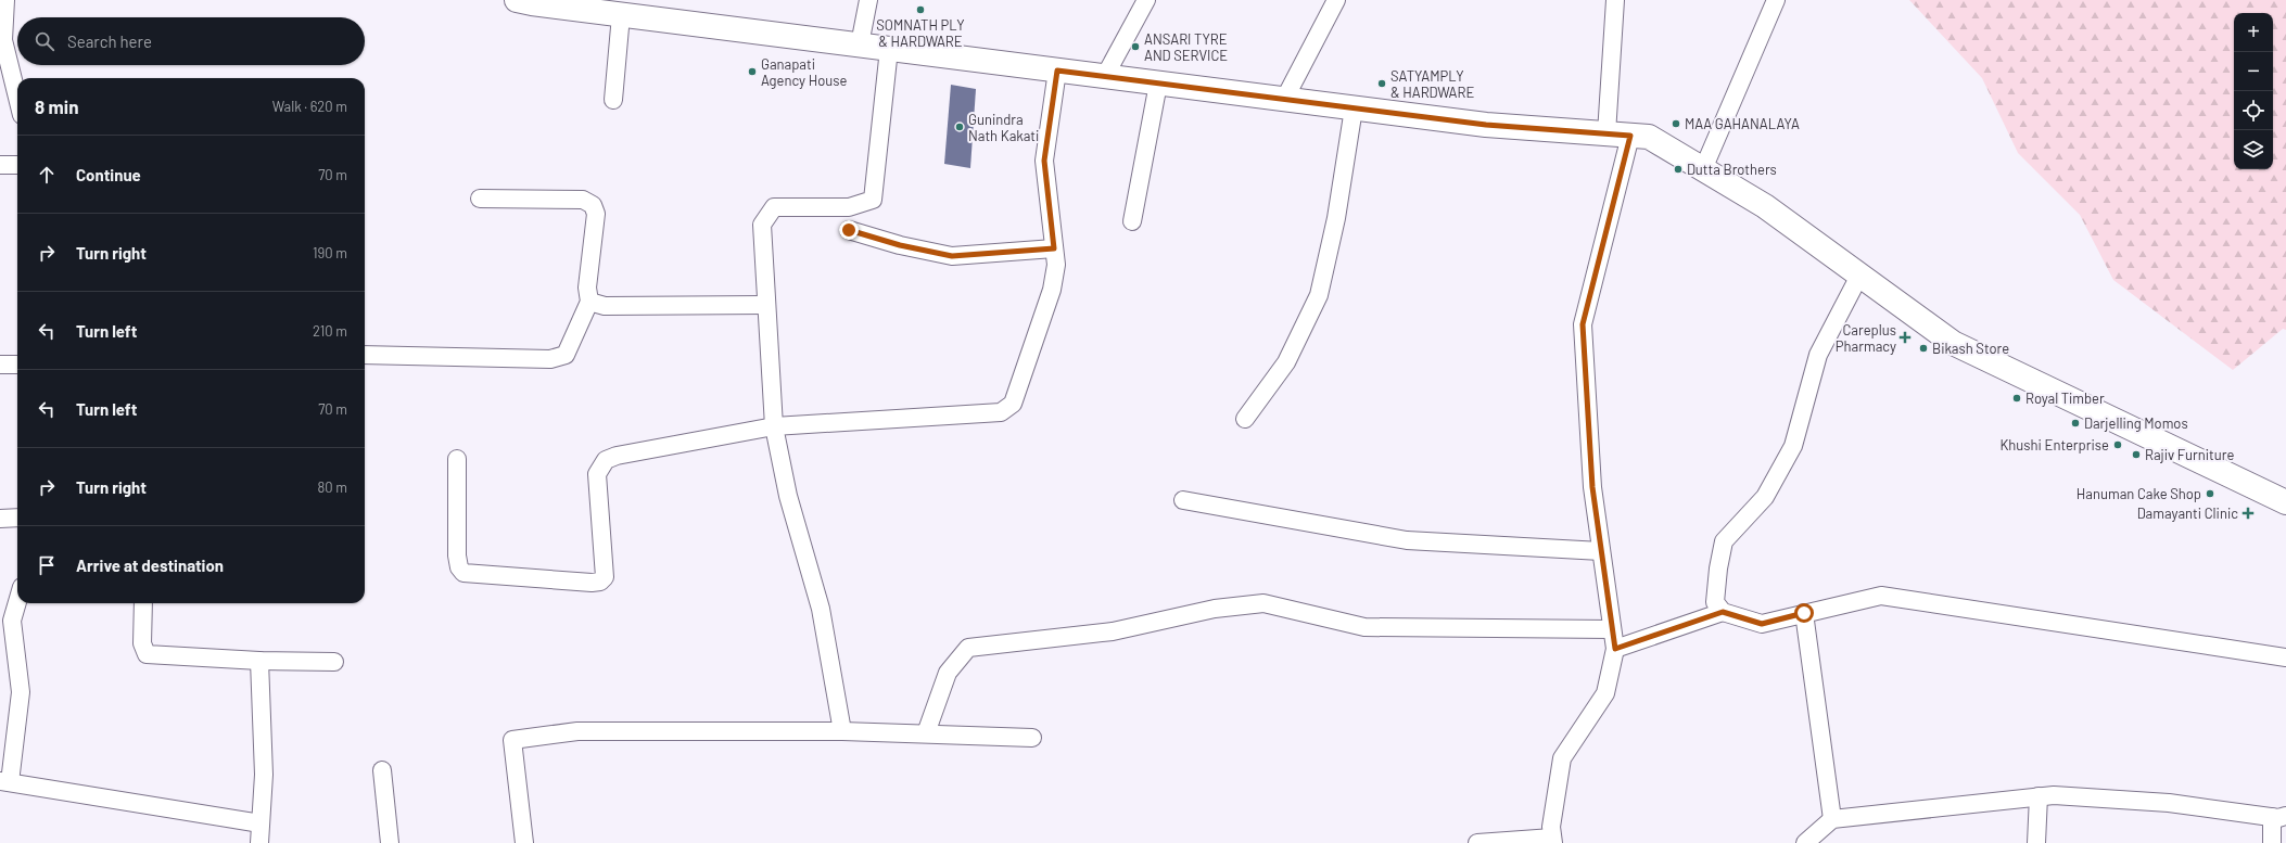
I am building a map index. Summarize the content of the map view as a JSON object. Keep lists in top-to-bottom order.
{
  "places": {
    "other": [
      "SOMNATH PLY & HARDWARE",
      "ANSARI TYRE AND SERVICE",
      "Ganapati Agency House",
      "SATYAMPLY & HARDWARE",
      "MAA GAHANALAYA",
      "Gunindra Nath Kakati",
      "Dutta Brothers",
      "Bikash Store",
      "Royal Timber",
      "Darjelling Momos",
      "Khushi Enterprise",
      "Rajiv Furniture",
      "Hanuman Cake Shop"
    ],
    "health": ["Careplus Pharmacy", "Damayanti Clinic"]
  },
  "page": {
    "map_buttons": ["+", "−"],
    "search": "Search here",
    "heading": ["8 min", "Walk · 620 m"],
    "list": [
      ["Continue", "70 m"],
      ["Turn right", "190 m"],
      ["Turn left", "210 m"],
      ["Turn left", "70 m"],
      ["Turn right", "80 m"],
      "Arrive at destination"
    ]
  }
}
